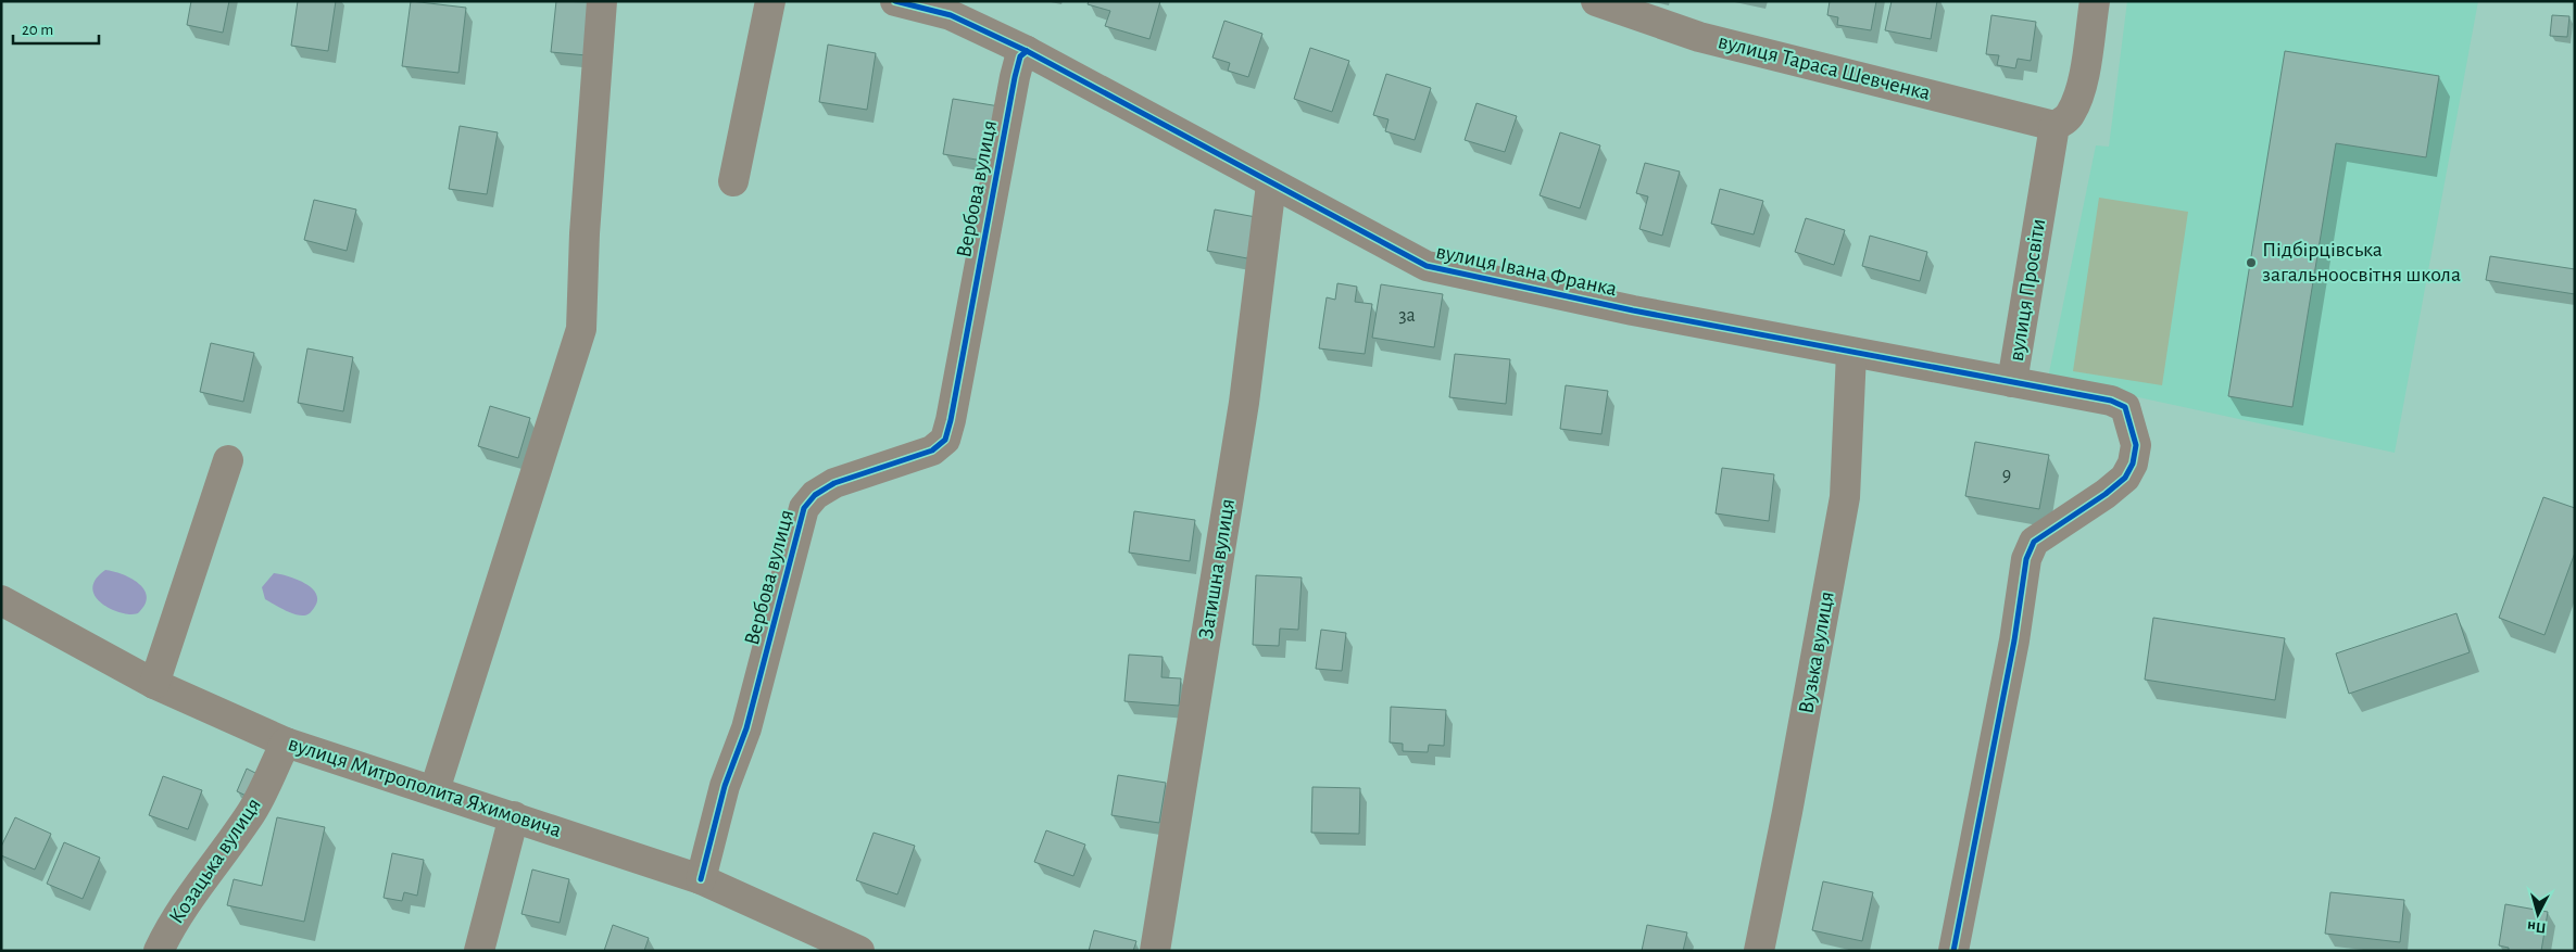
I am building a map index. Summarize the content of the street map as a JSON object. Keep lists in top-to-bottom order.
{
  "streets": {
    "street": [
      "вулиця Тараса Шевченка",
      "Вербова вулиця",
      "вулиця Івана Франка",
      "вулиця Просвіти",
      "Затишна вулиця",
      "Вузька вулиця",
      "вулиця Митрополита Яхимовича",
      "Козацька вулиця"
    ]
  },
  "crossings": [
    ["вулиця Тараса Шевченка", "вулиця Просвіти"],
    ["Вербова вулиця", "вулиця Івана Франка"],
    ["Вербова вулиця", "вулиця Митрополита Яхимовича"],
    ["вулиця Івана Франка", "вулиця Просвіти"],
    ["вулиця Івана Франка", "Затишна вулиця"],
    ["вулиця Івана Франка", "Вузька вулиця"],
    ["вулиця Митрополита Яхимовича", "Козацька вулиця"]
  ],
  "places": ["Підбірцівська загальноосвітня школа"],
  "house_numbers": ["3а", "9"],
  "scale_bar": "20 m",
  "north": "bottom"
}
